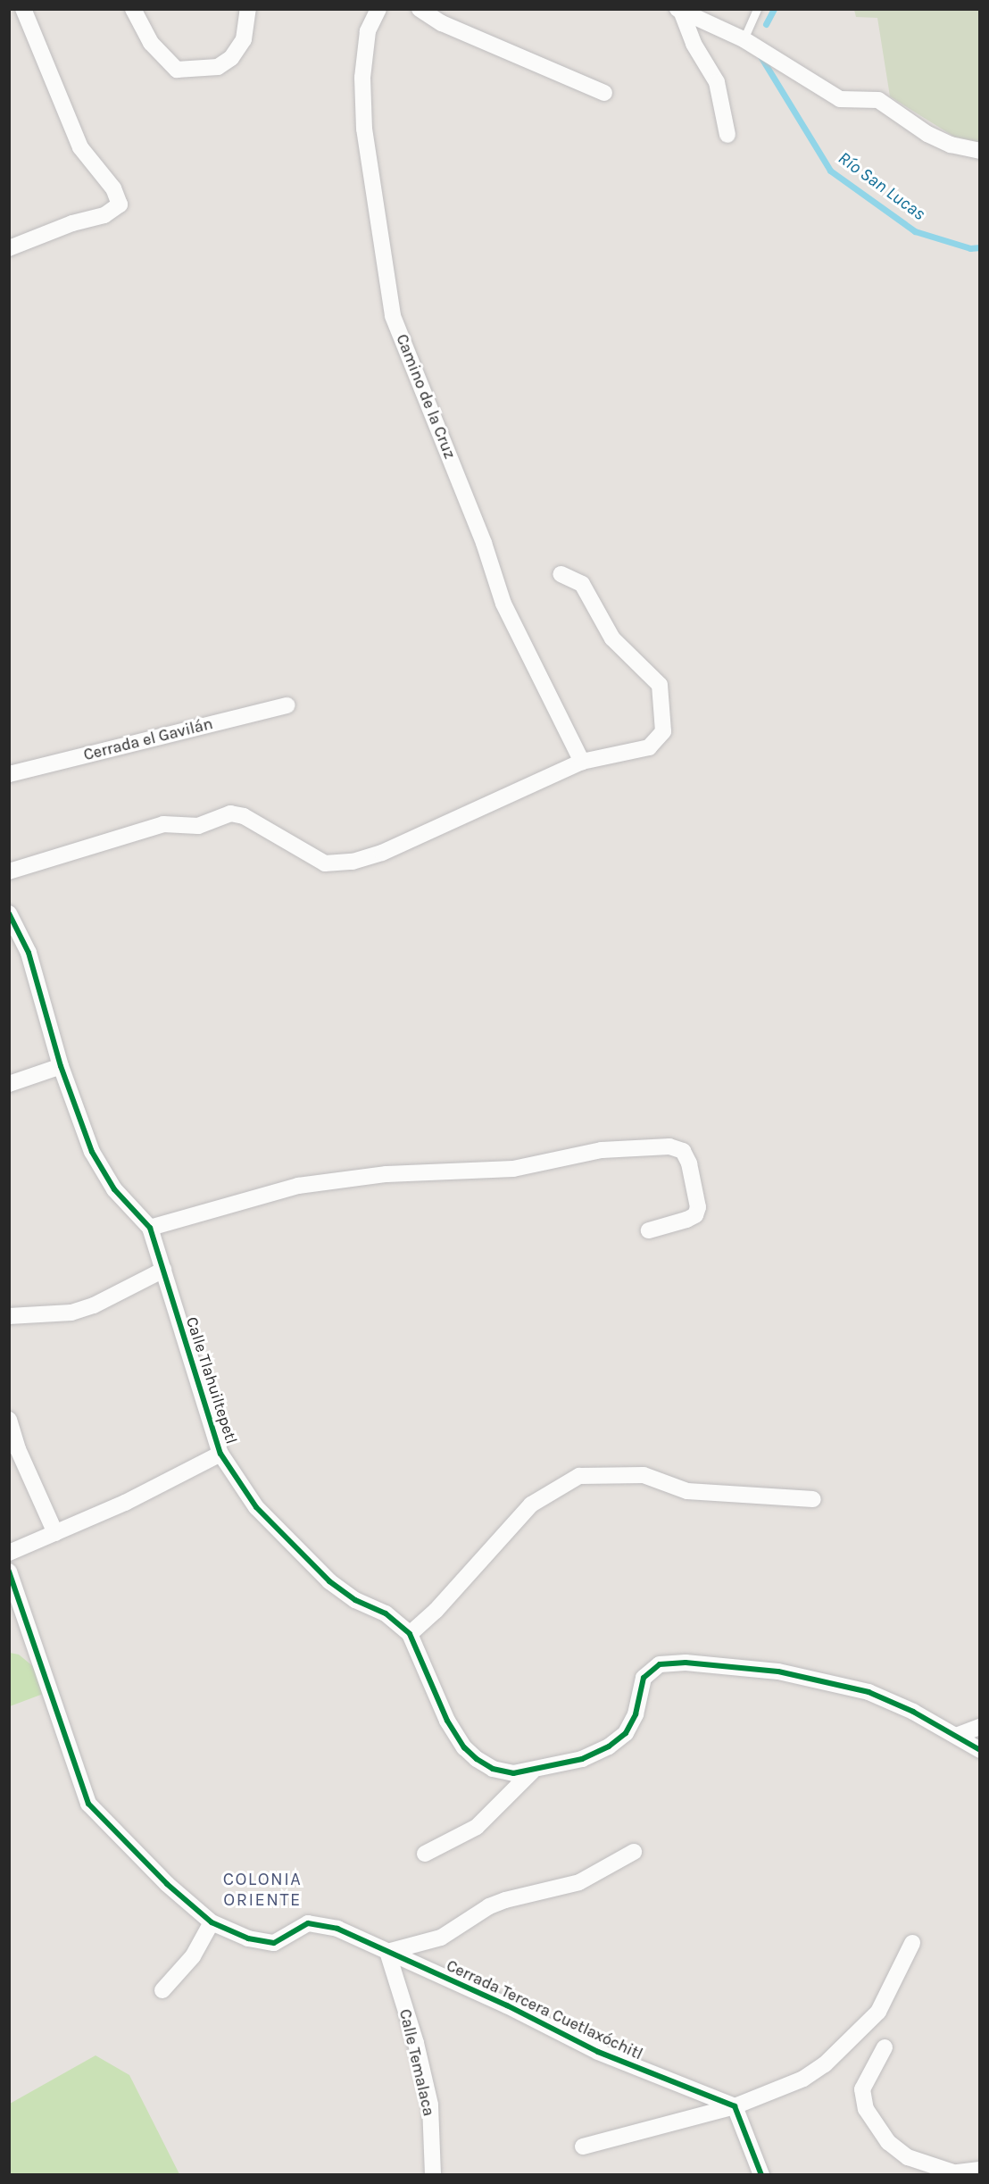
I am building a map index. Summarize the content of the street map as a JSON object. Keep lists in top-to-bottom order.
{
  "streets": {
    "street": [
      "Camino de la Cruz",
      "Cerrada el Gavilán",
      "Calle Tlahuiltepetl",
      "Cerrada Tercera Cuetlaxóchitl",
      "Calle Temalaca"
    ]
  },
  "crossings": [
    ["Cerrada Tercera Cuetlaxóchitl", "Calle Temalaca"]
  ],
  "districts": ["COLONIA ORIENTE"],
  "water": ["Río San Lucas"]
}
